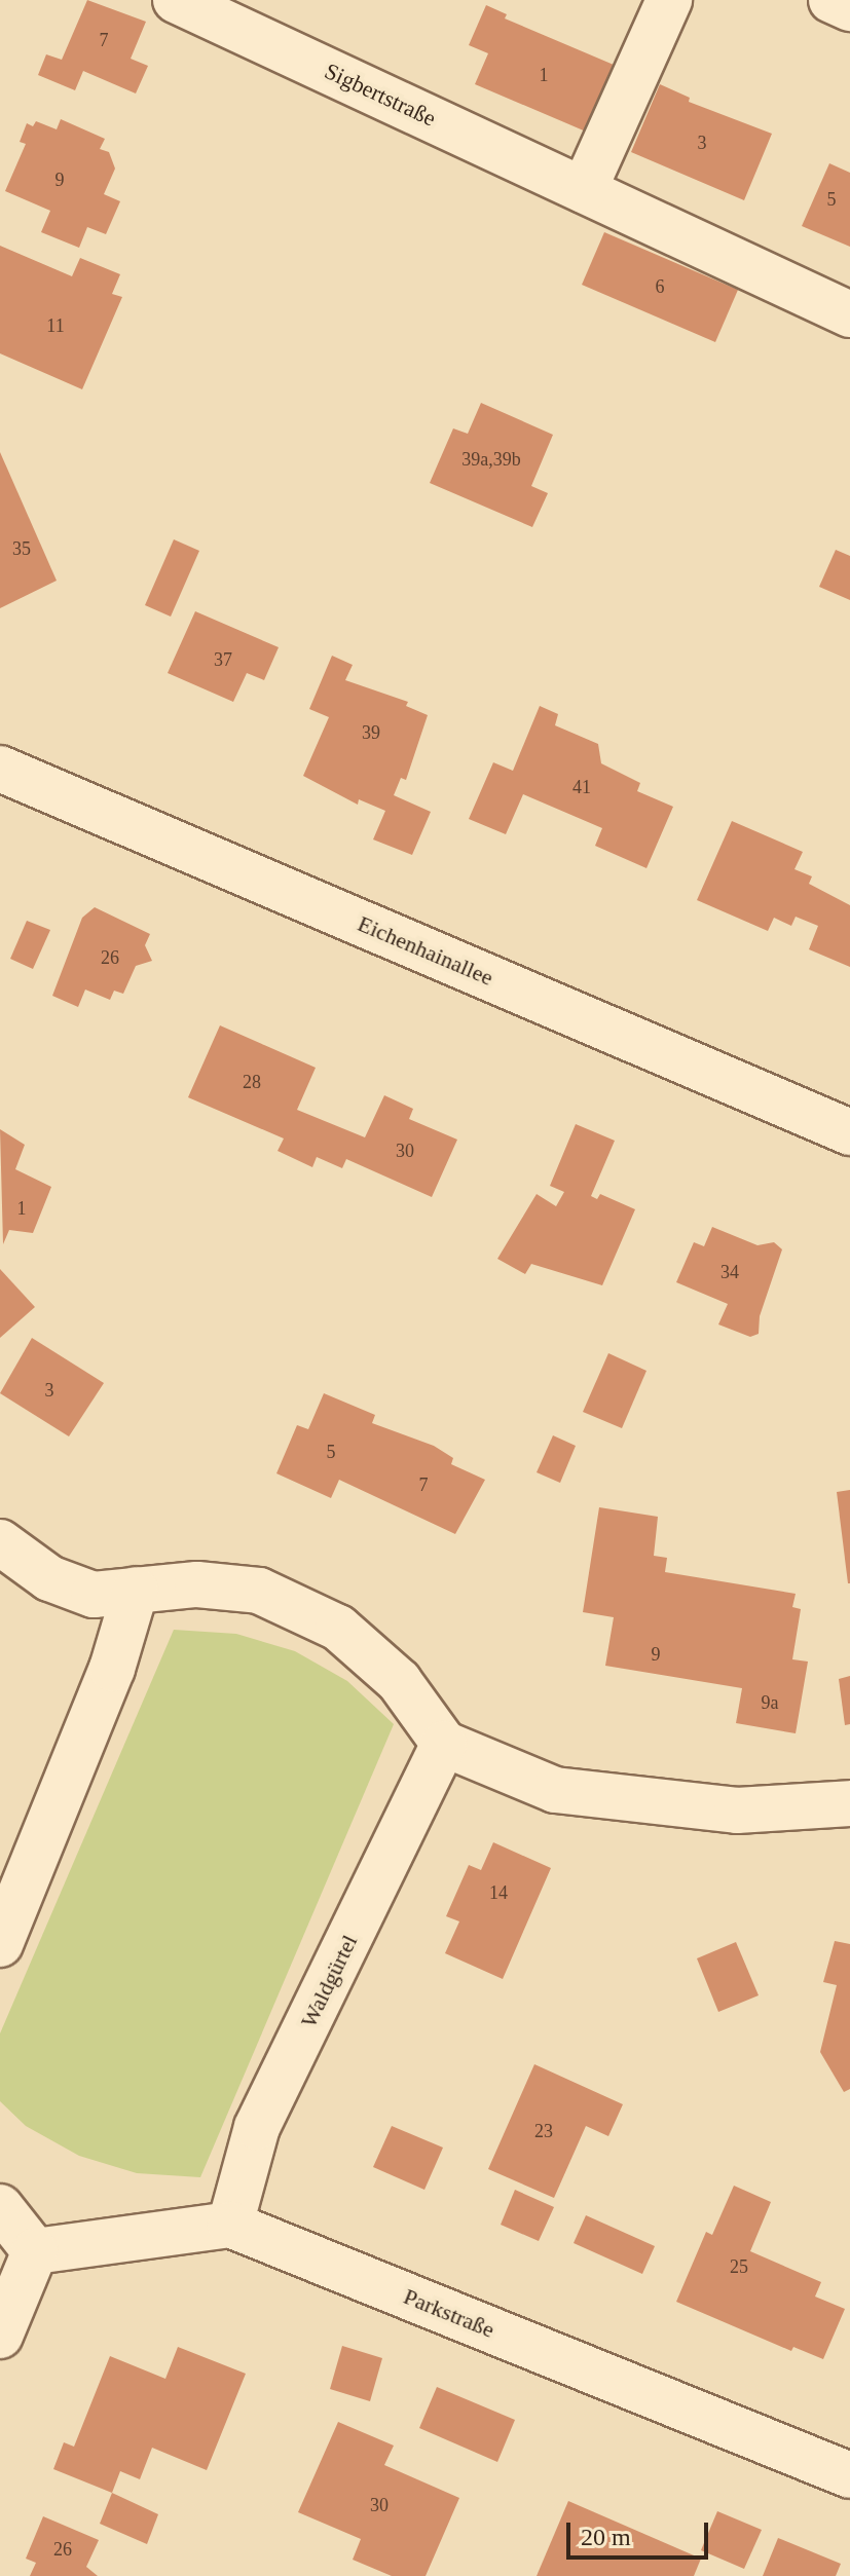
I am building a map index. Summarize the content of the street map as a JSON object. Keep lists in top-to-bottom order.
{
  "streets": {
    "street": [
      "Sigbertstraße",
      "Eichenhainallee",
      "Waldgürtel",
      "Parkstraße"
    ]
  },
  "crossings": [
    ["Waldgürtel", "Parkstraße"]
  ],
  "house_numbers": [
    "7",
    "1",
    "3",
    "9",
    "5",
    "6",
    "11",
    "39a,39b",
    "35",
    "37",
    "39",
    "41",
    "26",
    "28",
    "30",
    "1",
    "34",
    "3",
    "5",
    "7",
    "9",
    "9a",
    "14",
    "23",
    "25",
    "30",
    "26"
  ],
  "scale_bar": "20 m"
}
